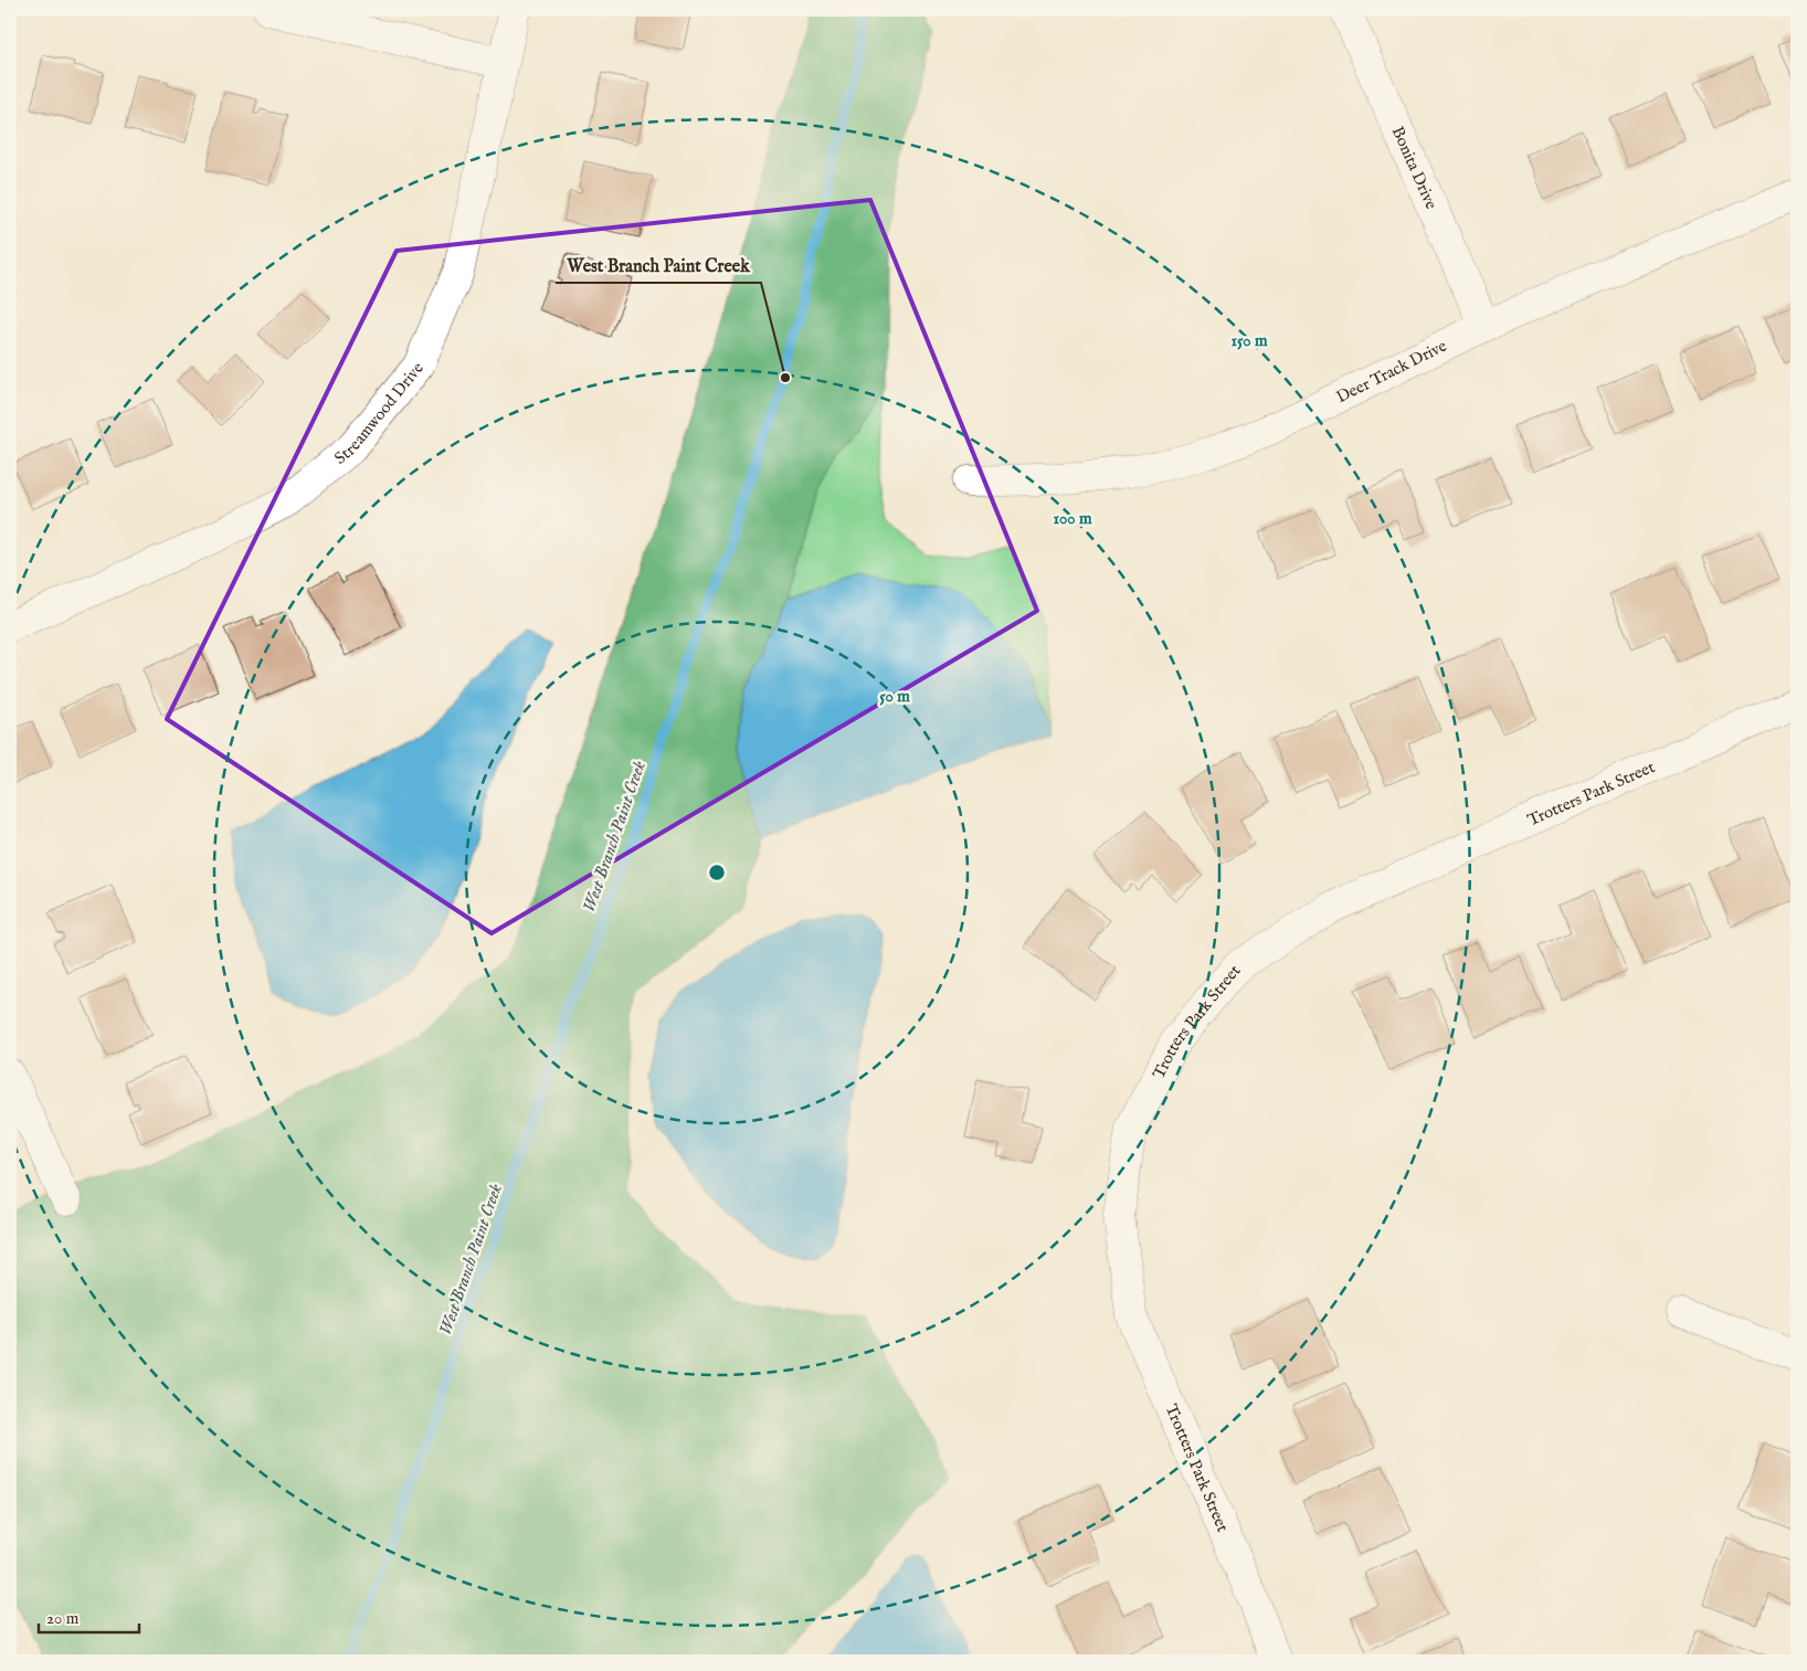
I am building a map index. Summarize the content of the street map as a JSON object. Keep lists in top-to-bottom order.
{
  "streets": {
    "street": [
      "Bonita Drive",
      "Deer Track Drive",
      "Streamwood Drive",
      "Trotters Park Street"
    ]
  },
  "crossings": [
    ["Bonita Drive", "Deer Track Drive"]
  ],
  "water": ["West Branch Paint Creek"],
  "places": ["West Branch Paint Creek"],
  "scale_bar": "20 m",
  "rings": ["150 m", "100 m", "50 m"]
}
